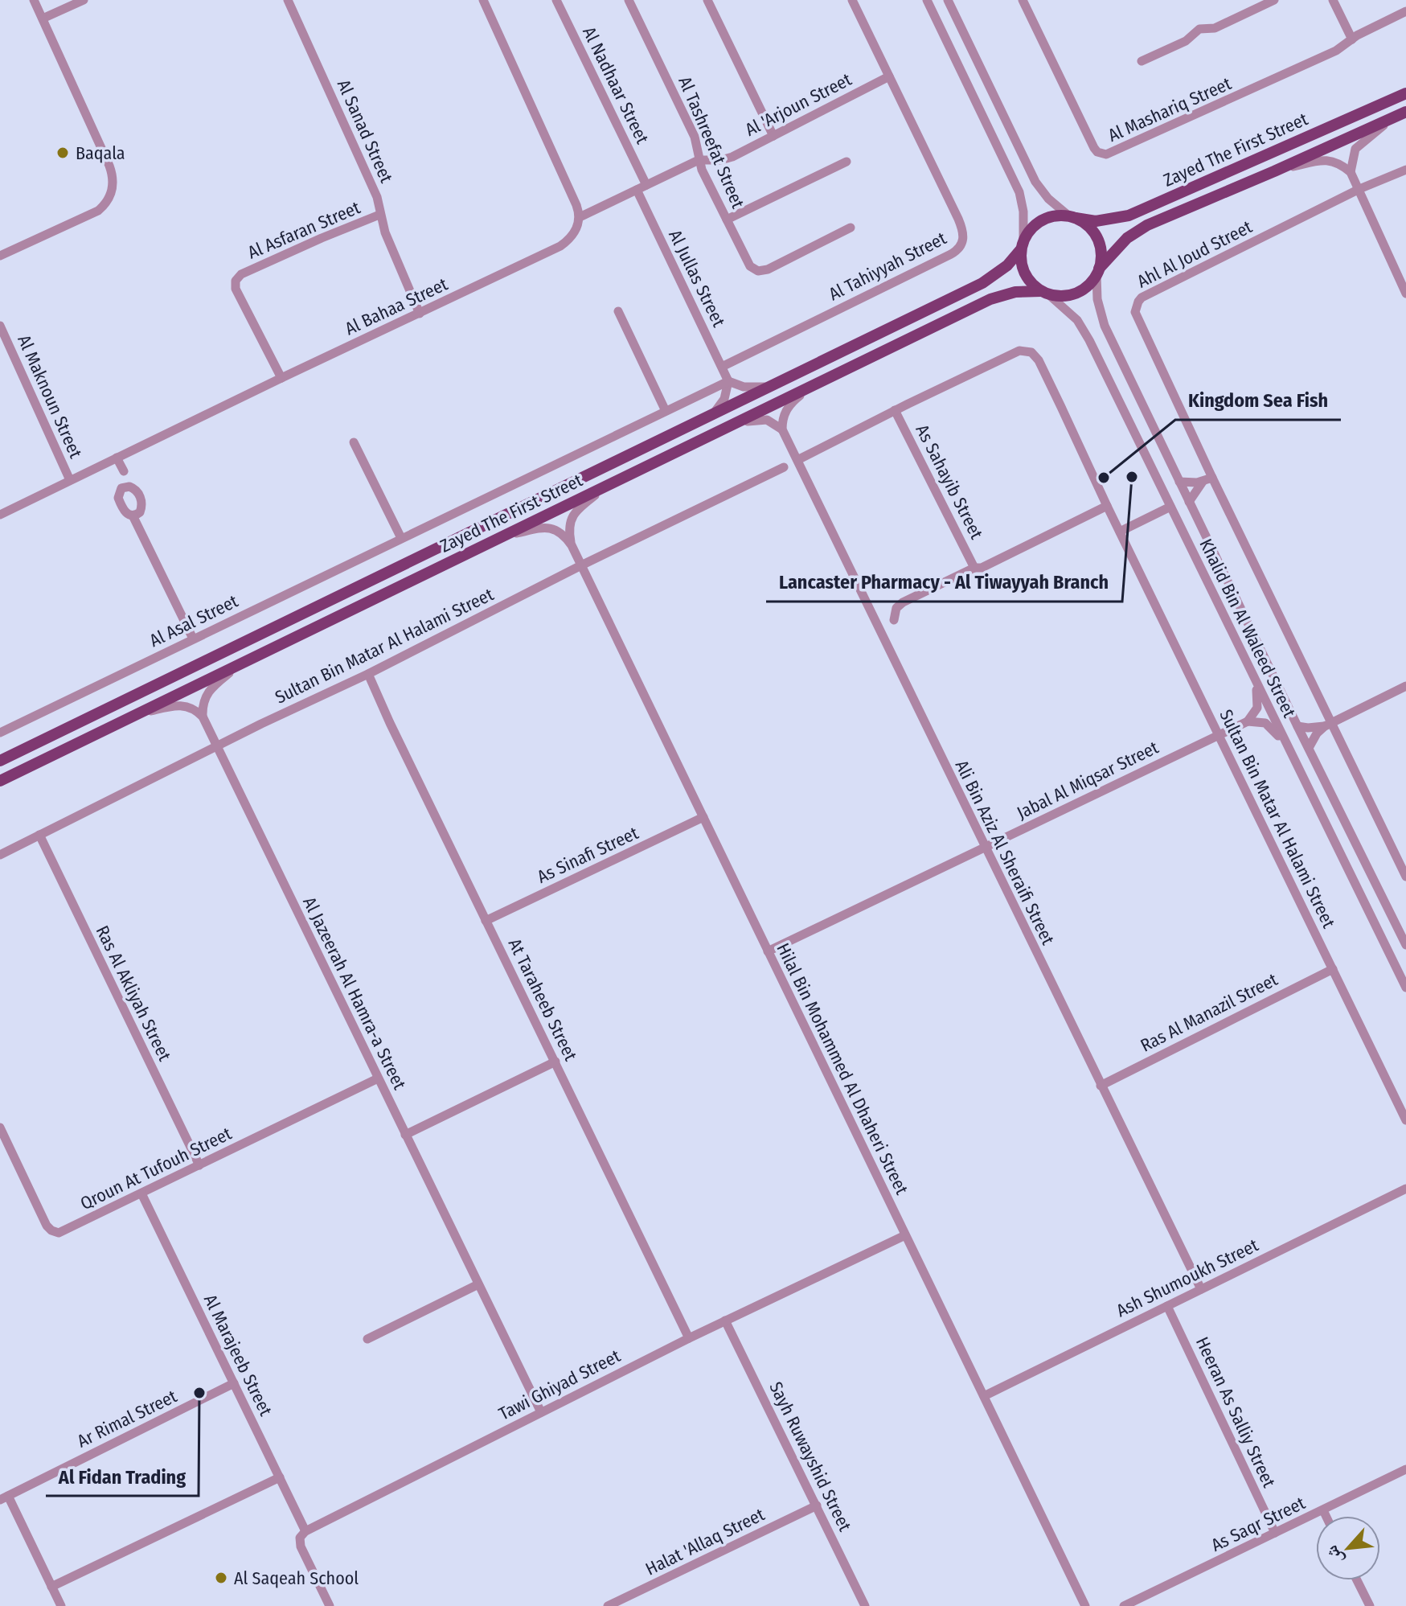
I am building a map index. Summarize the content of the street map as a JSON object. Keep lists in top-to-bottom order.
{
  "streets": {
    "main road": ["Zayed The First Street"],
    "street": [
      "Al Nadhaar Street",
      "Al 'Arjoun Street",
      "Al Mashariq Street",
      "Al Sanad Street",
      "Al Tashreefat Street",
      "Al Asfaran Street",
      "Ahl Al Joud Street",
      "Al Tahiyyah Street",
      "Al Jullas Street",
      "Al Bahaa Street",
      "Al Maknoun Street",
      "As Sahayib Street",
      "Al Asal Street",
      "Khalid Bin Al Waleed Street",
      "Sultan Bin Matar Al Halami Street",
      "Jabal Al Miqsar Street",
      "Ali Bin Aziz Al Sheraifi Street",
      "As Sinafi Street",
      "Ras Al Akliyah Street",
      "Al Jazeerah Al Hamra-a Street",
      "At Taraheeb Street",
      "Ras Al Manazil Street",
      "Hilal Bin Mohammed Al Dhaheri Street",
      "Qroun At Tufouh Street",
      "Ash Shumoukh Street",
      "Al Marajeeb Street",
      "Tawi Ghiyad Street",
      "Heeran As Salliy Street",
      "Ar Rimal Street",
      "Sayh Ruwayshid Street",
      "As Saqr Street",
      "Halat 'Allaq Street"
    ]
  },
  "crossings": [
    ["Al Nadhaar Street", "Al 'Arjoun Street"],
    ["Al 'Arjoun Street", "Al Tashreefat Street"],
    ["Al 'Arjoun Street", "Al Tahiyyah Street"],
    ["Al 'Arjoun Street", "Al Jullas Street"],
    ["Al 'Arjoun Street", "Al Bahaa Street"],
    ["Al Sanad Street", "Al Asfaran Street"],
    ["Al Sanad Street", "Al Bahaa Street"],
    ["Zayed The First Street", "Khalid Bin Al Waleed Street"],
    ["Zayed The First Street", "Hilal Bin Mohammed Al Dhaheri Street"],
    ["Al Asfaran Street", "Al Bahaa Street"],
    ["Al Tahiyyah Street", "Al Jullas Street"],
    ["Al Jullas Street", "Al Asal Street"],
    ["Al Bahaa Street", "Al Maknoun Street"],
    ["As Sahayib Street", "Sultan Bin Matar Al Halami Street"],
    ["Sultan Bin Matar Al Halami Street", "Jabal Al Miqsar Street"],
    ["Sultan Bin Matar Al Halami Street", "Ali Bin Aziz Al Sheraifi Street"],
    ["Sultan Bin Matar Al Halami Street", "Ras Al Akliyah Street"],
    ["Sultan Bin Matar Al Halami Street", "Al Jazeerah Al Hamra-a Street"],
    ["Sultan Bin Matar Al Halami Street", "At Taraheeb Street"],
    ["Sultan Bin Matar Al Halami Street", "Ras Al Manazil Street"],
    ["Sultan Bin Matar Al Halami Street", "Hilal Bin Mohammed Al Dhaheri Street"],
    ["Jabal Al Miqsar Street", "Ali Bin Aziz Al Sheraifi Street"],
    ["Jabal Al Miqsar Street", "Hilal Bin Mohammed Al Dhaheri Street"],
    ["Ali Bin Aziz Al Sheraifi Street", "Ras Al Manazil Street"],
    ["Ali Bin Aziz Al Sheraifi Street", "Ash Shumoukh Street"],
    ["As Sinafi Street", "At Taraheeb Street"],
    ["As Sinafi Street", "Hilal Bin Mohammed Al Dhaheri Street"],
    ["Ras Al Akliyah Street", "Qroun At Tufouh Street"],
    ["Al Jazeerah Al Hamra-a Street", "Qroun At Tufouh Street"],
    ["Al Jazeerah Al Hamra-a Street", "Tawi Ghiyad Street"],
    ["At Taraheeb Street", "Tawi Ghiyad Street"],
    ["Hilal Bin Mohammed Al Dhaheri Street", "Ash Shumoukh Street"],
    ["Hilal Bin Mohammed Al Dhaheri Street", "Tawi Ghiyad Street"],
    ["Qroun At Tufouh Street", "Al Marajeeb Street"],
    ["Ash Shumoukh Street", "Heeran As Salliy Street"],
    ["Al Marajeeb Street", "Tawi Ghiyad Street"],
    ["Al Marajeeb Street", "Ar Rimal Street"],
    ["Tawi Ghiyad Street", "Sayh Ruwayshid Street"],
    ["Heeran As Salliy Street", "As Saqr Street"],
    ["Sayh Ruwayshid Street", "Halat 'Allaq Street"]
  ],
  "places": [
    "Baqala",
    "Lancaster Pharmacy - Al Tiwayyah Branch",
    "Kingdom Sea Fish",
    "Al Fidan Trading",
    "Al Saqeah School"
  ],
  "north": "bottom left"
}
